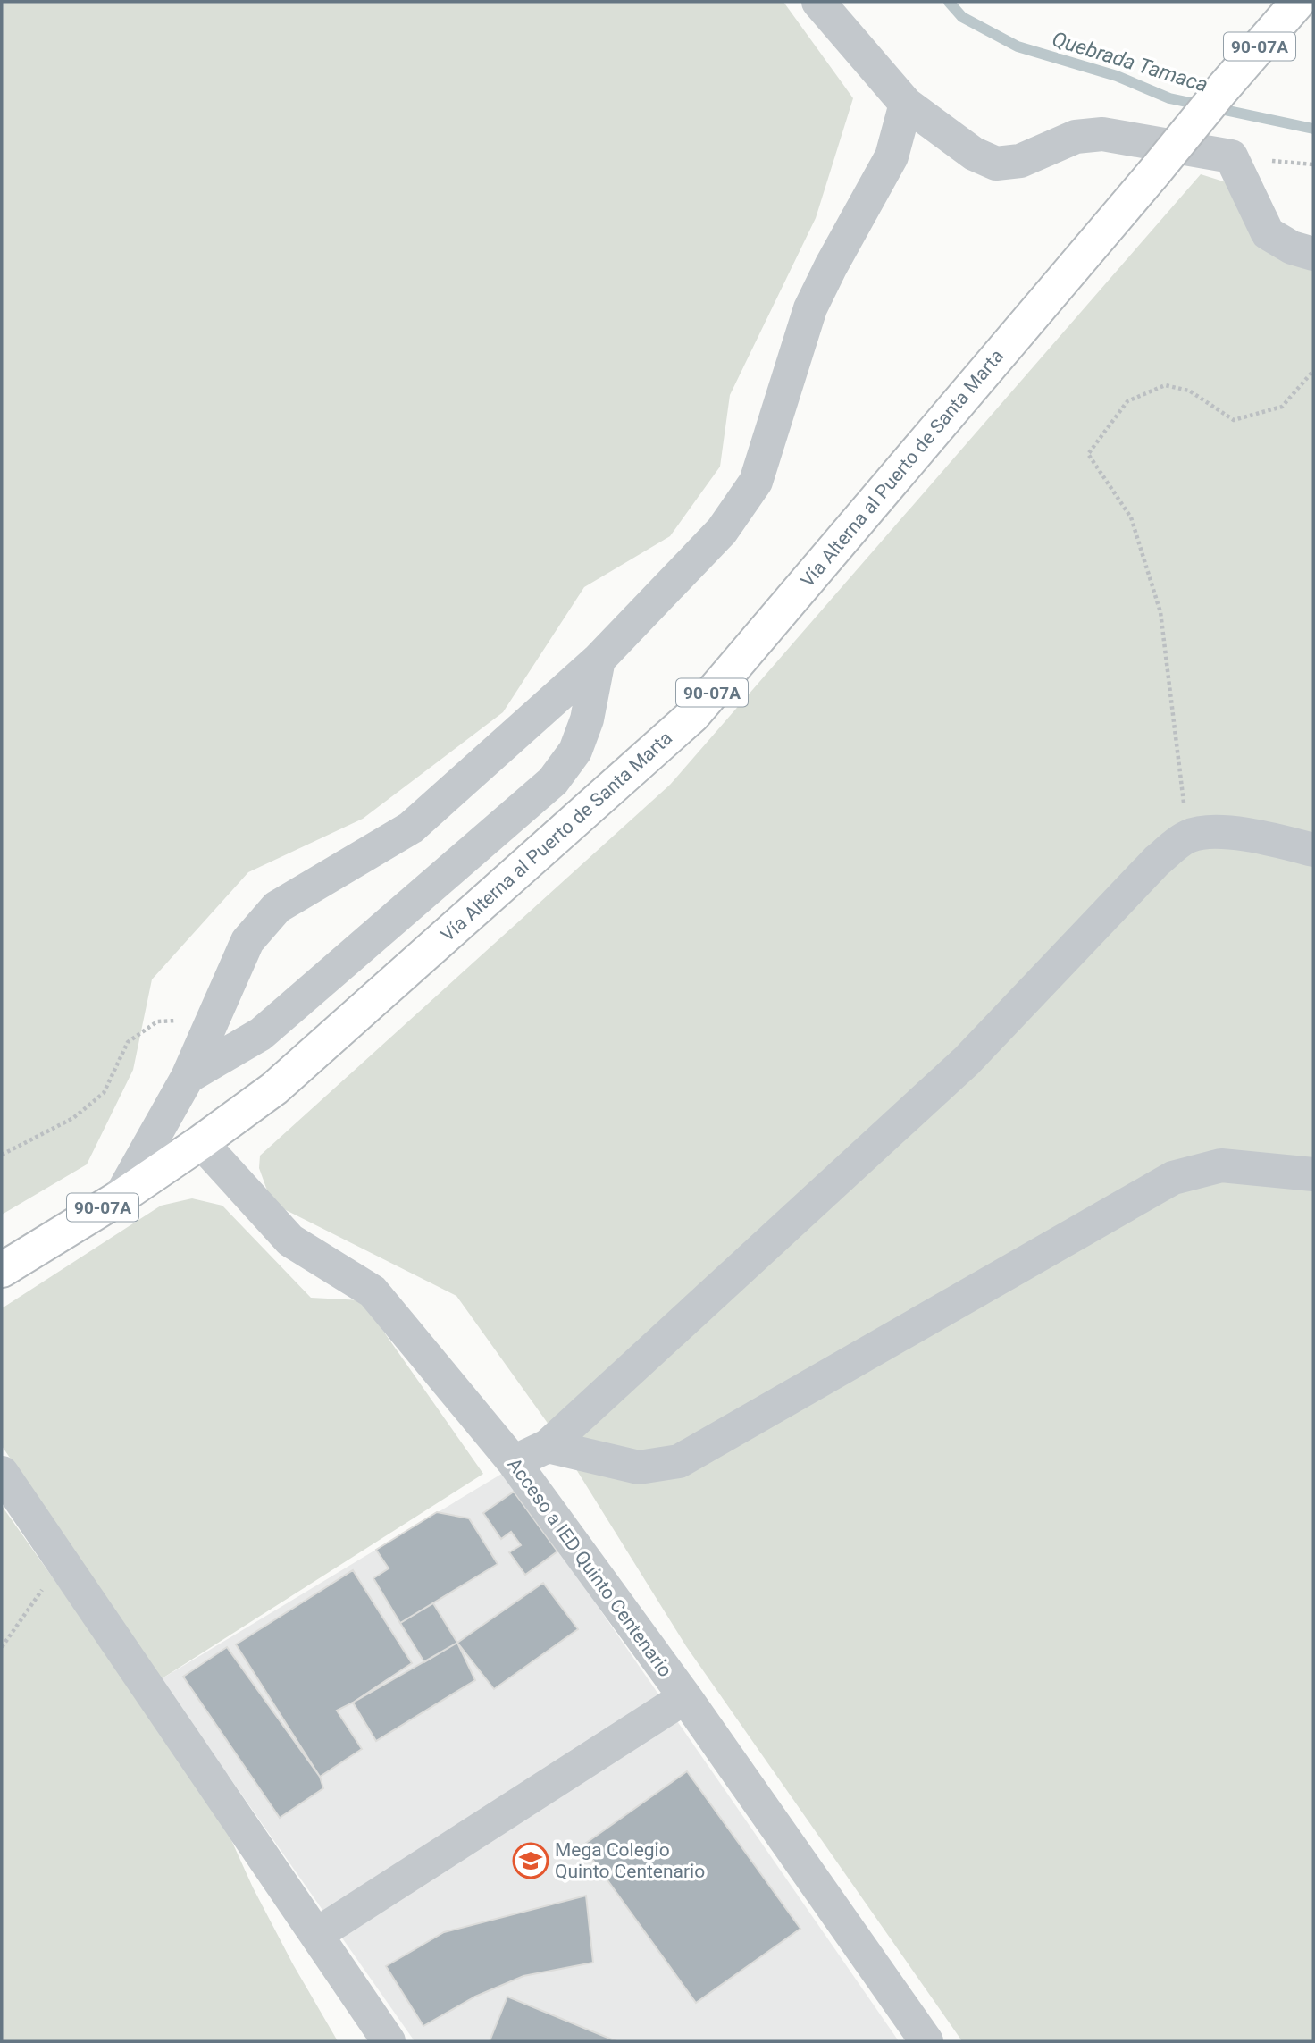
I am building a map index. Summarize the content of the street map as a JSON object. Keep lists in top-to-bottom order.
{
  "streets": {
    "main road": ["90-07A", "Vía Alterna al Puerto de Santa Marta"],
    "street": ["Acceso a IED Quinto Centenario"]
  },
  "crossings": [
    ["Vía Alterna al Puerto de Santa Marta", "Acceso a IED Quinto Centenario"]
  ],
  "water": ["Quebrada Tamaca"],
  "places": {
    "school or university": ["Mega Colegio Quinto Centenario"]
  }
}
